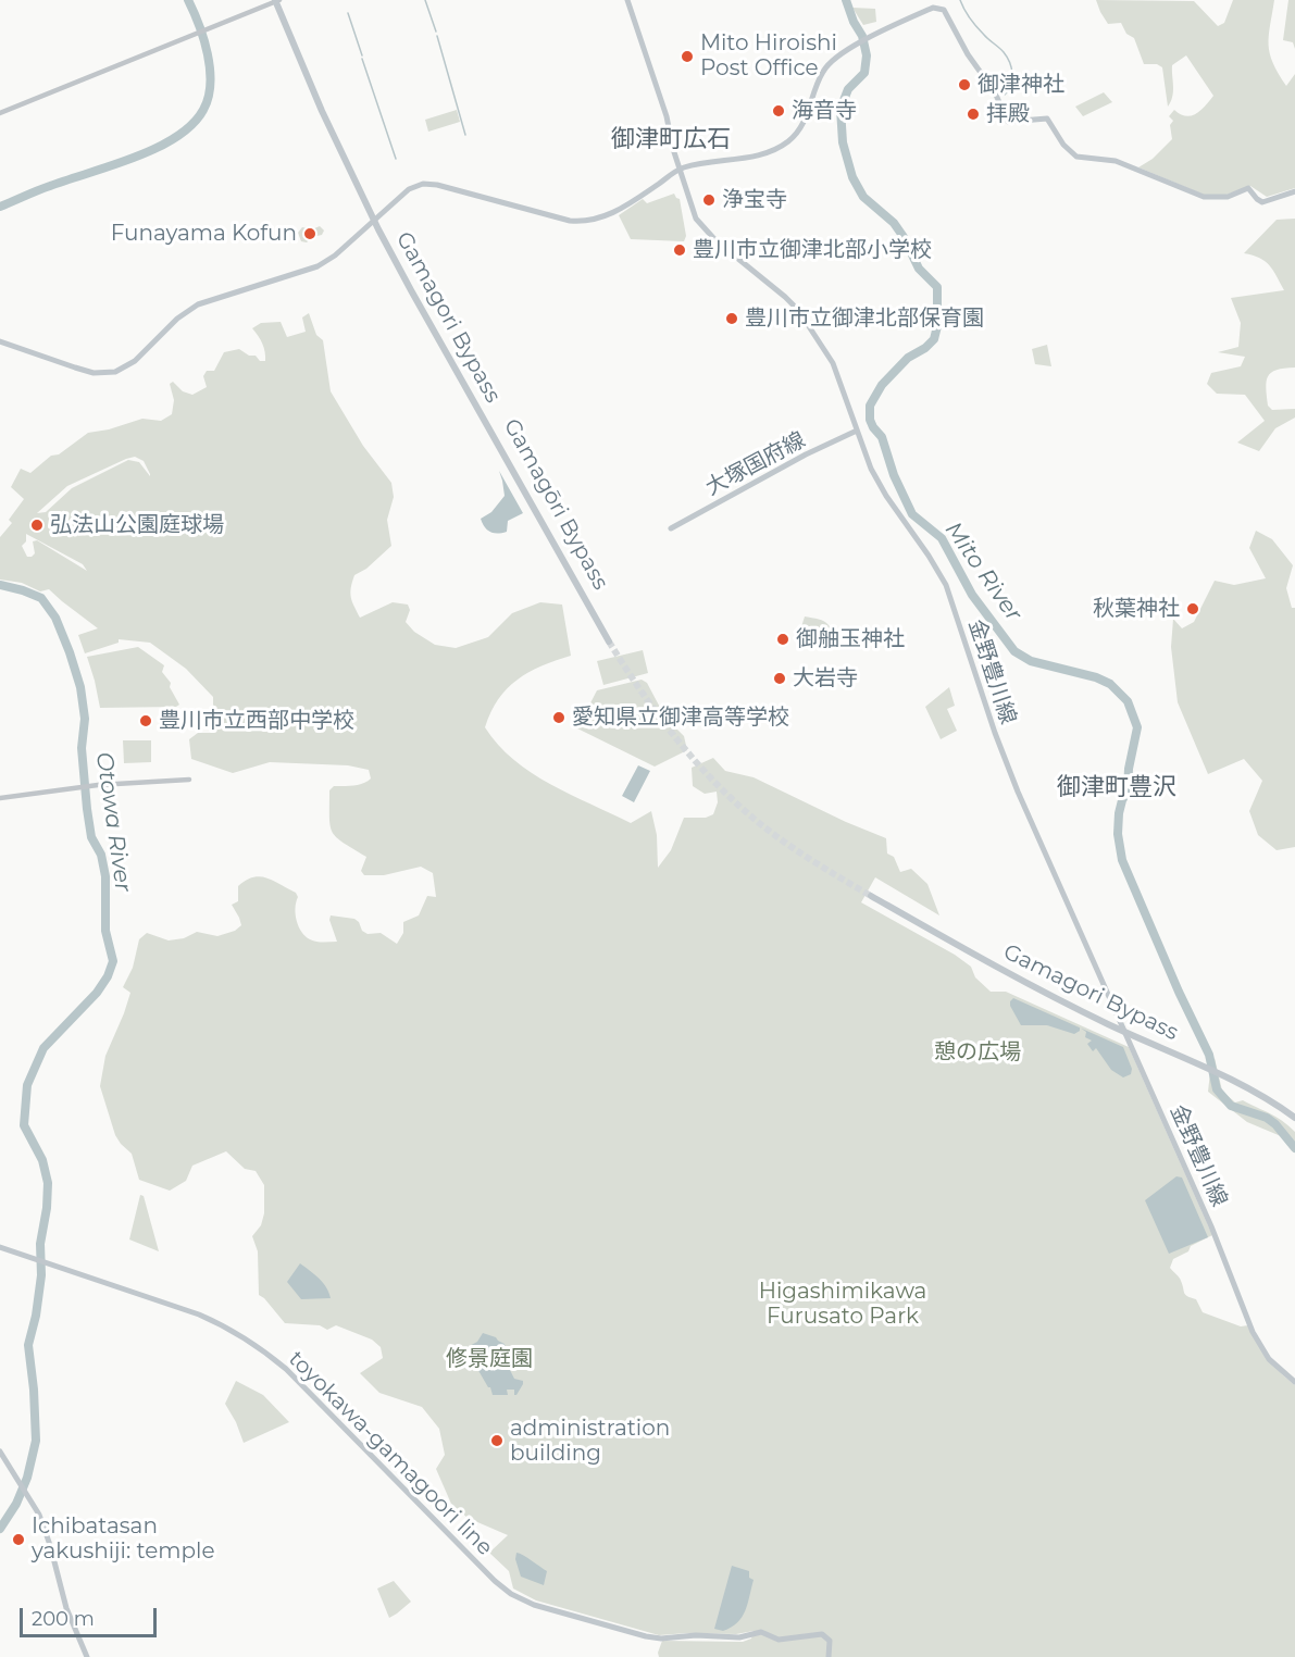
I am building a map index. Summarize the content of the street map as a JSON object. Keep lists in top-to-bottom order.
{
  "streets": {
    "highway": ["Gamagōri Bypass"],
    "main road": ["大塚国府線", "金野豊川線", "toyokawa-gamagoori line"]
  },
  "crossings": [
    ["大塚国府線", "金野豊川線"]
  ],
  "districts": ["御津町広石", "御津町豊沢"],
  "water": ["Mito River", "Otowa River"],
  "parks": ["憩の広場", "Higashimikawa Furusato Park", "修景庭園"],
  "places": [
    "Mito Hiroishi Post Office",
    "御津神社",
    "海音寺",
    "拝殿",
    "浄宝寺",
    "Funayama Kofun",
    "豊川市立御津北部小学校",
    "豊川市立御津北部保育園",
    "弘法山公園庭球場",
    "秋葉神社",
    "御舳玉神社",
    "大岩寺",
    "愛知県立御津高等学校",
    "豊川市立西部中学校",
    "administration building",
    "Ichibatasan yakushiji: temple"
  ],
  "scale_bar": "200 m"
}
